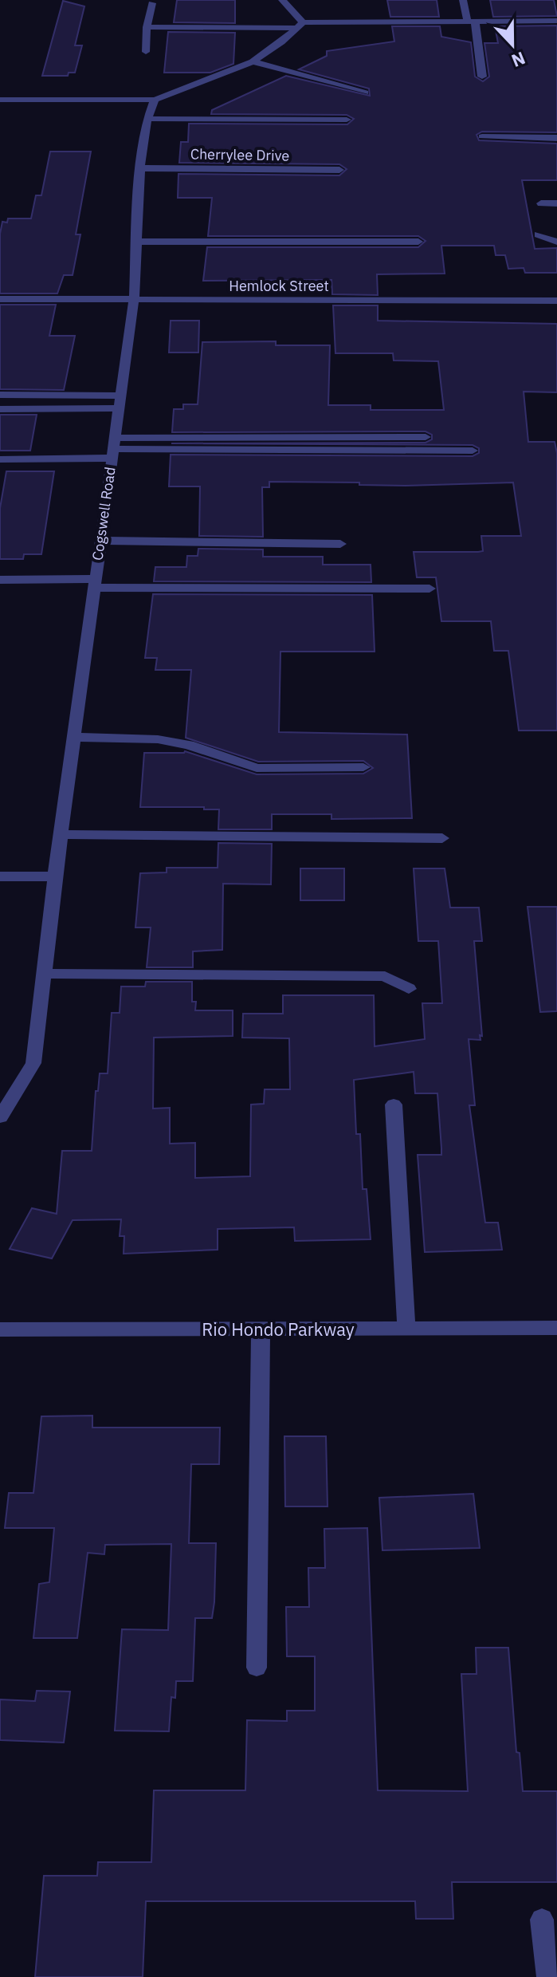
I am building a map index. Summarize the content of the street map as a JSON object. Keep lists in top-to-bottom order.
{
  "streets": {
    "street": [
      "Cherrylee Drive",
      "Hemlock Street",
      "Cogswell Road",
      "Rio Hondo Parkway"
    ]
  },
  "crossings": [
    ["Cherrylee Drive", "Cogswell Road"],
    ["Hemlock Street", "Cogswell Road"]
  ],
  "north": "bottom"
}
